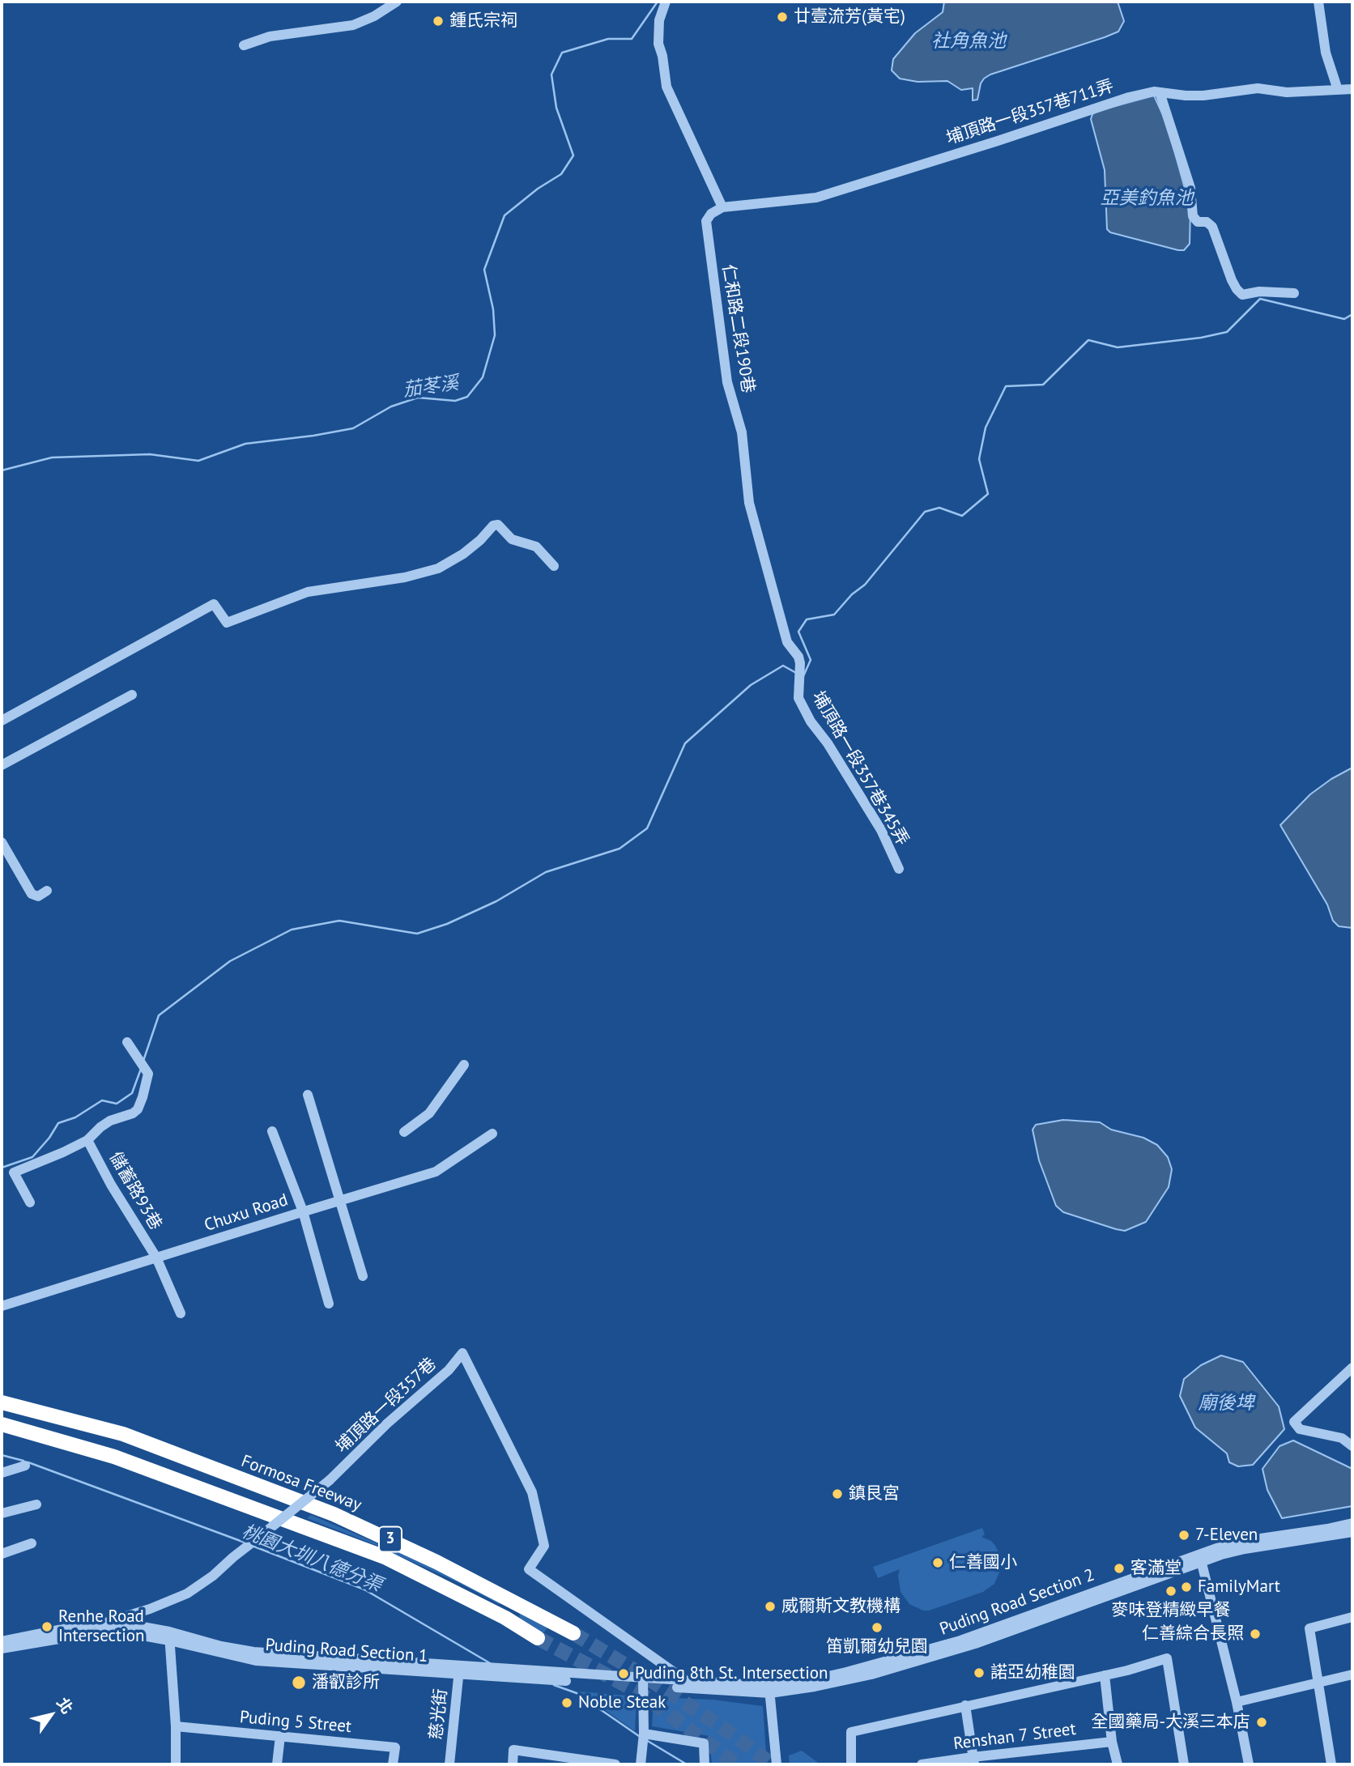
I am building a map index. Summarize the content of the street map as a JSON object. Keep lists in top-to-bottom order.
{
  "streets": {
    "highway": ["Formosa Freeway", "3"],
    "street": [
      "埔頂路一段357巷711弄",
      "仁和路二段190巷",
      "埔頂路一段357巷345弄",
      "儲蓄路93巷",
      "Chuxu Road",
      "埔頂路一段357巷",
      "Puding Road Section 2",
      "Puding Road Section 1",
      "慈光街",
      "Puding 5 Street",
      "Renshan 7 Street"
    ]
  },
  "crossings": [
    ["埔頂路一段357巷711弄", "仁和路二段190巷"],
    ["仁和路二段190巷", "埔頂路一段357巷345弄"],
    ["儲蓄路93巷", "Chuxu Road"],
    ["埔頂路一段357巷", "Puding Road Section 2"],
    ["埔頂路一段357巷", "Puding Road Section 1"],
    ["Puding Road Section 2", "Puding Road Section 1"],
    ["Puding Road Section 1", "慈光街"]
  ],
  "water": [
    "社角魚池",
    "亞美釣魚池",
    "茄苳溪",
    "廟後埤",
    "桃園大圳八德分渠"
  ],
  "places": [
    "廿壹流芳(黃宅)",
    "鍾氏宗祠",
    "鎮艮宮",
    "7-Eleven",
    "仁善國小",
    "客滿堂",
    "FamilyMart",
    "麥味登精緻早餐",
    "威爾斯文教機構",
    "Renhe Road Intersection",
    "笛凱爾幼兒園",
    "仁善綜合長照",
    "諾亞幼稚園",
    "Puding 8th St. Intersection",
    "潘叡診所",
    "Noble Steak",
    "全國藥局-大溪三本店"
  ],
  "north": "top right"
}
